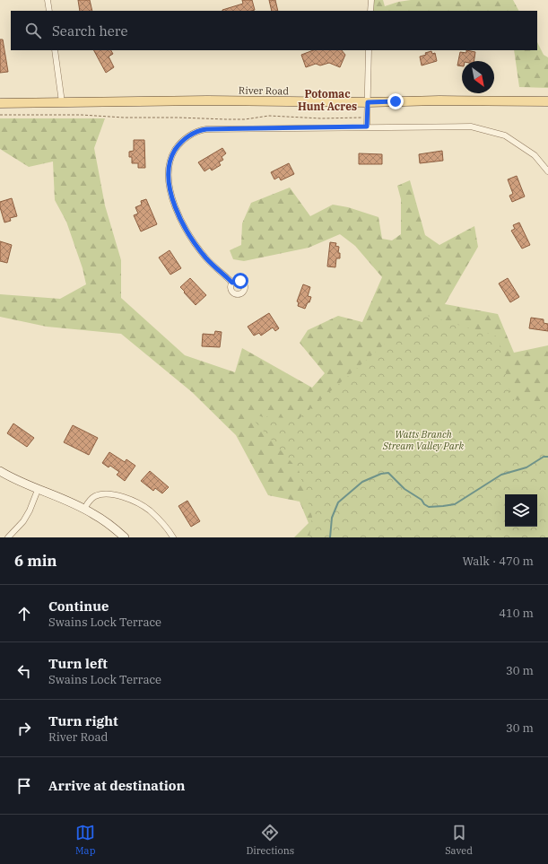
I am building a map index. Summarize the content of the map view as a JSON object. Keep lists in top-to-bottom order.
{
  "streets": {
    "main road": ["River Road"]
  },
  "districts": ["Potomac Hunt Acres"],
  "parks": ["Watts Branch Stream Valley Park"],
  "north": "bottom right",
  "page": {
    "search": "Search here",
    "heading": ["6 min", "Walk · 470 m"],
    "list": [
      ["Continue", "Swains Lock Terrace", "410 m"],
      ["Turn left", "Swains Lock Terrace", "30 m"],
      ["Turn right", "River Road", "30 m"],
      "Arrive at destination"
    ],
    "nav": ["Map", "Directions", "Saved"]
  }
}
